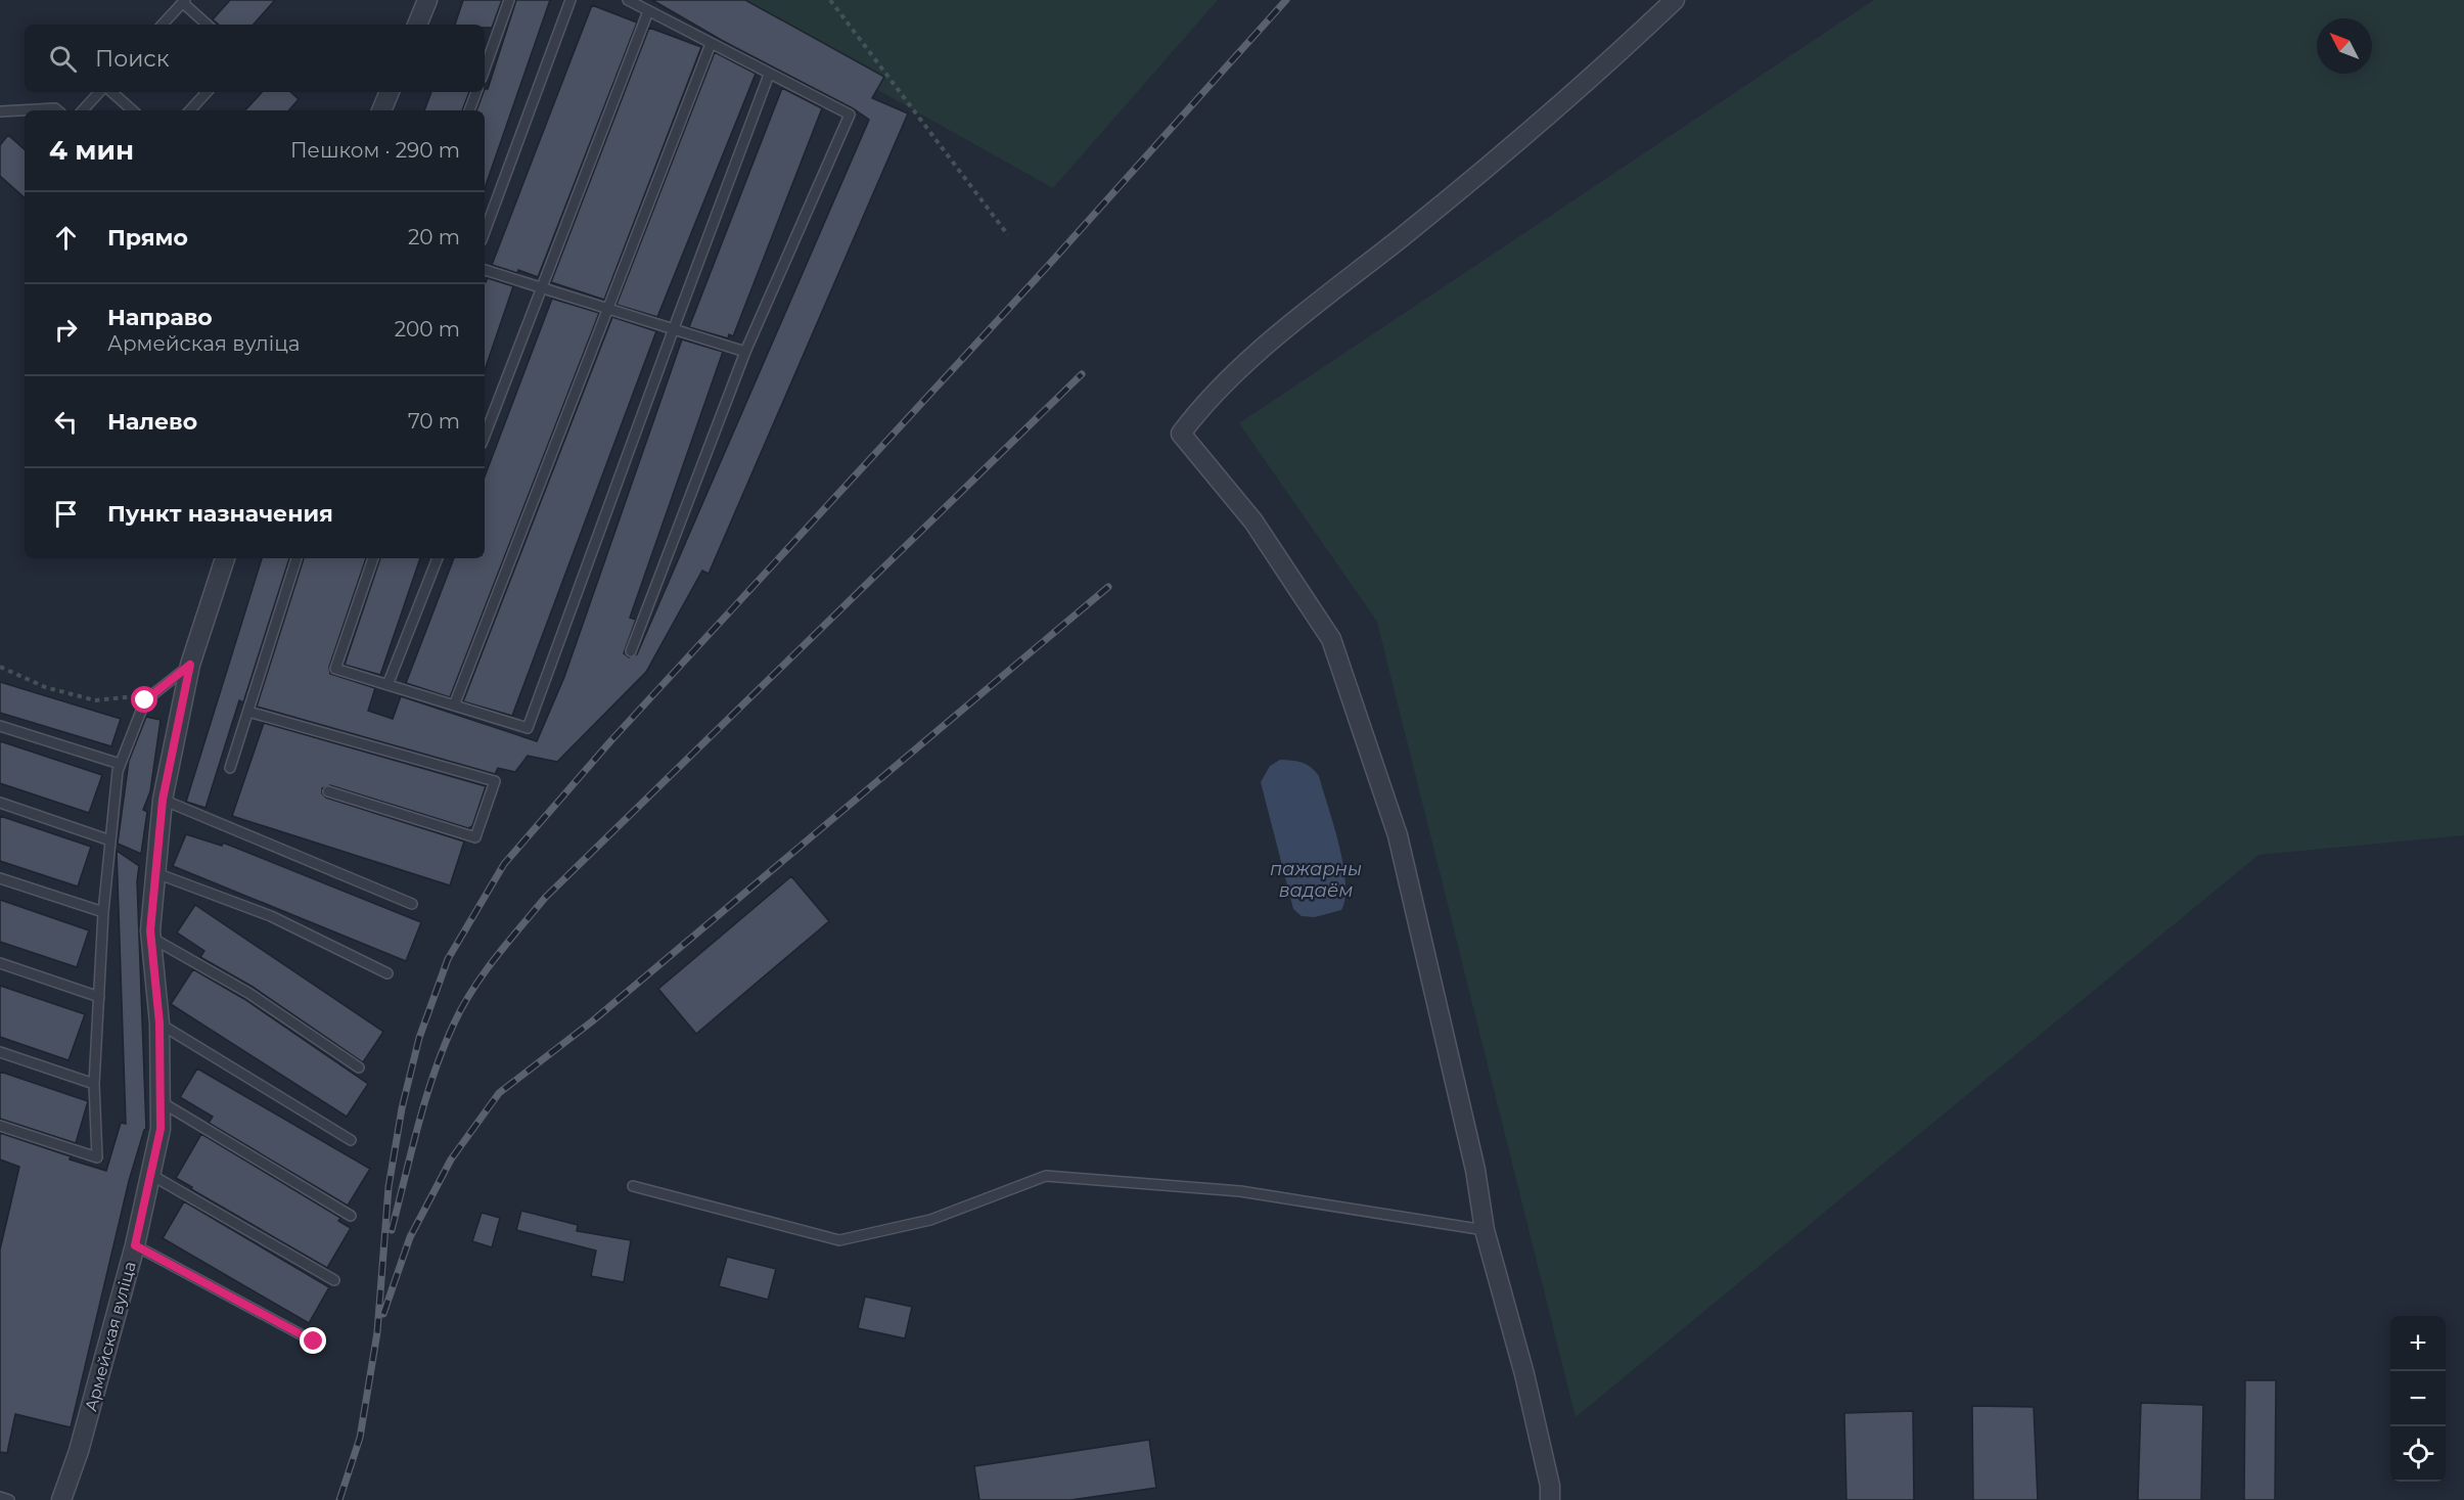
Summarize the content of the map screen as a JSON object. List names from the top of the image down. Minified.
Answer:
{"streets":{"street":["Армейская вуліца"]},"water":["пажарны вадаём"],"north":"top left","page":{"search":"Поиск","heading":["4 мин","Пешком · 290 m"],"list":[["Прямо","20 m"],["Направо","Армейская вуліца","200 m"],["Налево","70 m"],"Пункт назначения"],"map_buttons":["+","−"]}}
